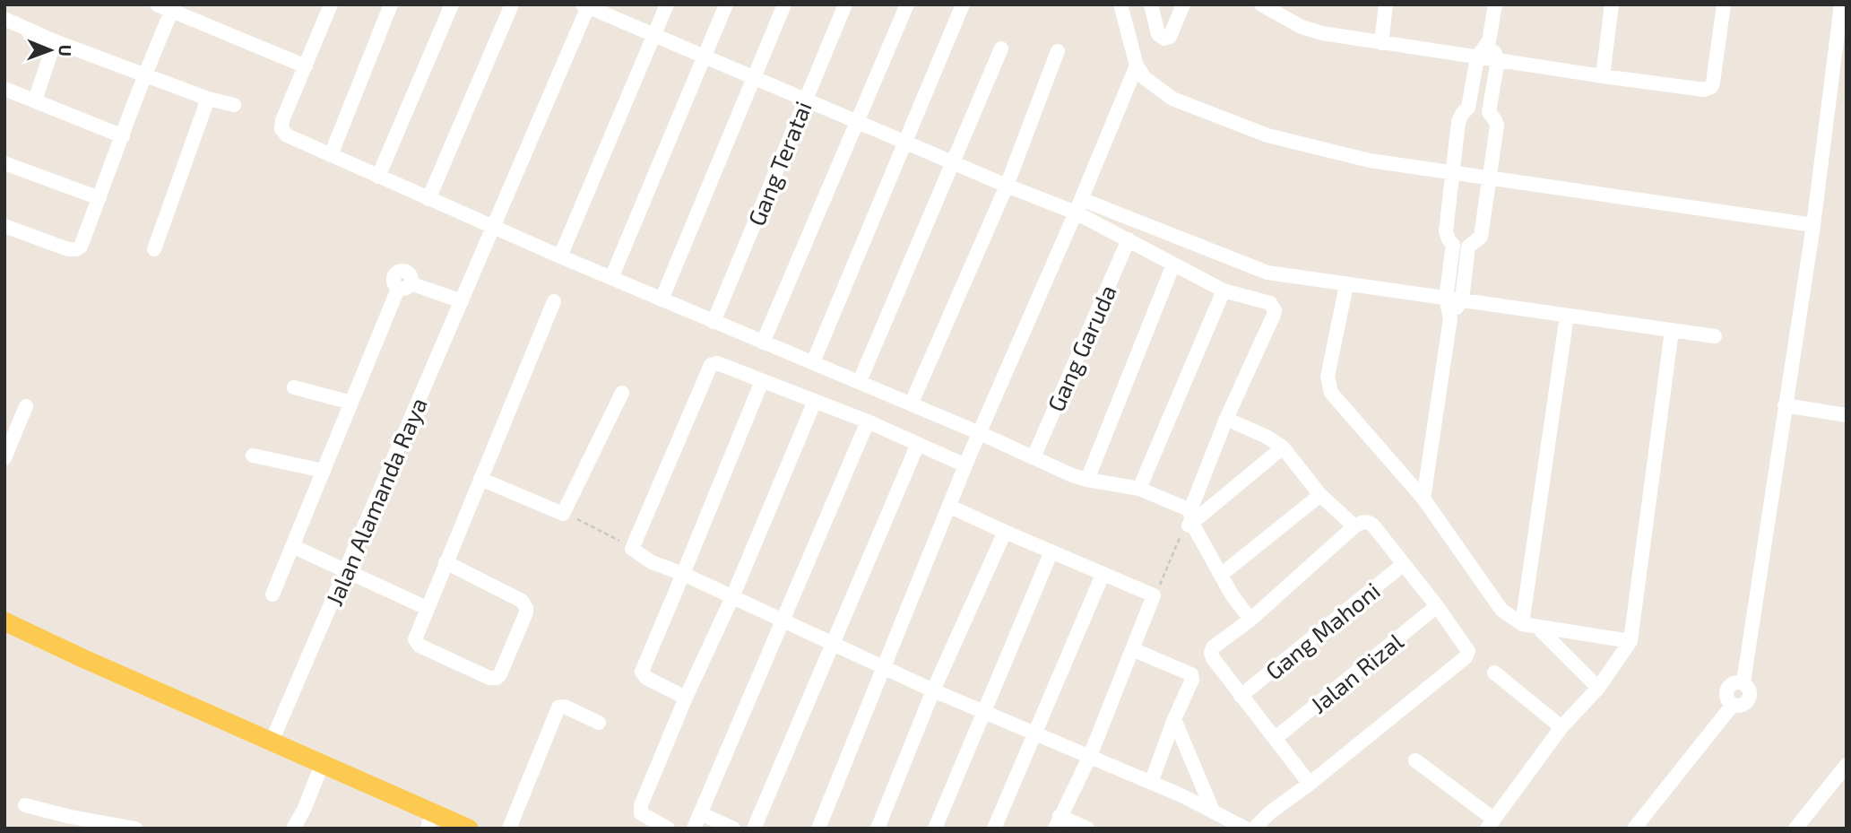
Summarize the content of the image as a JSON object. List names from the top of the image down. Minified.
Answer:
{"streets":{"street":["Gang Teratai","Gang Garuda","Jalan Alamanda Raya","Gang Mahoni","Jalan Rizal"]},"north":"right"}
